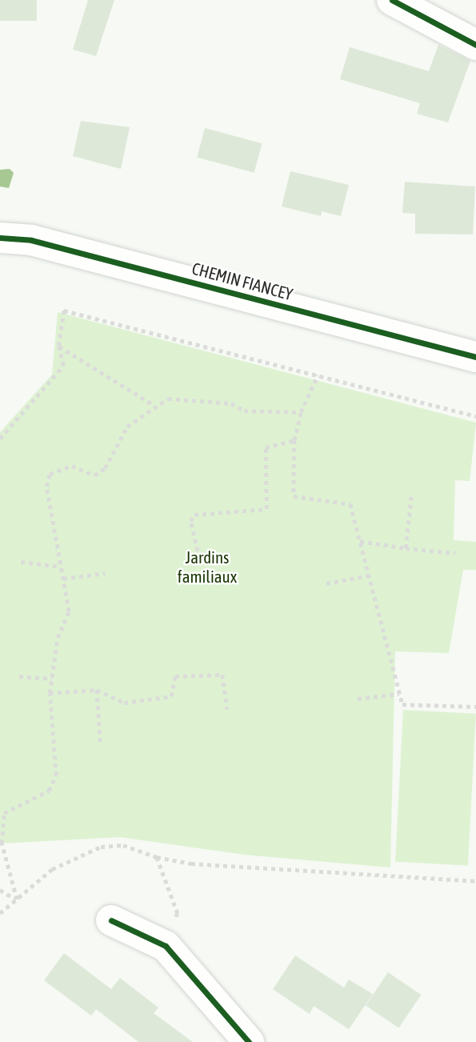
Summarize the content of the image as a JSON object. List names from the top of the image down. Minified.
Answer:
{"streets":{"street":["CHEMIN FIANCEY"]},"parks":["Jardins familiaux"]}
